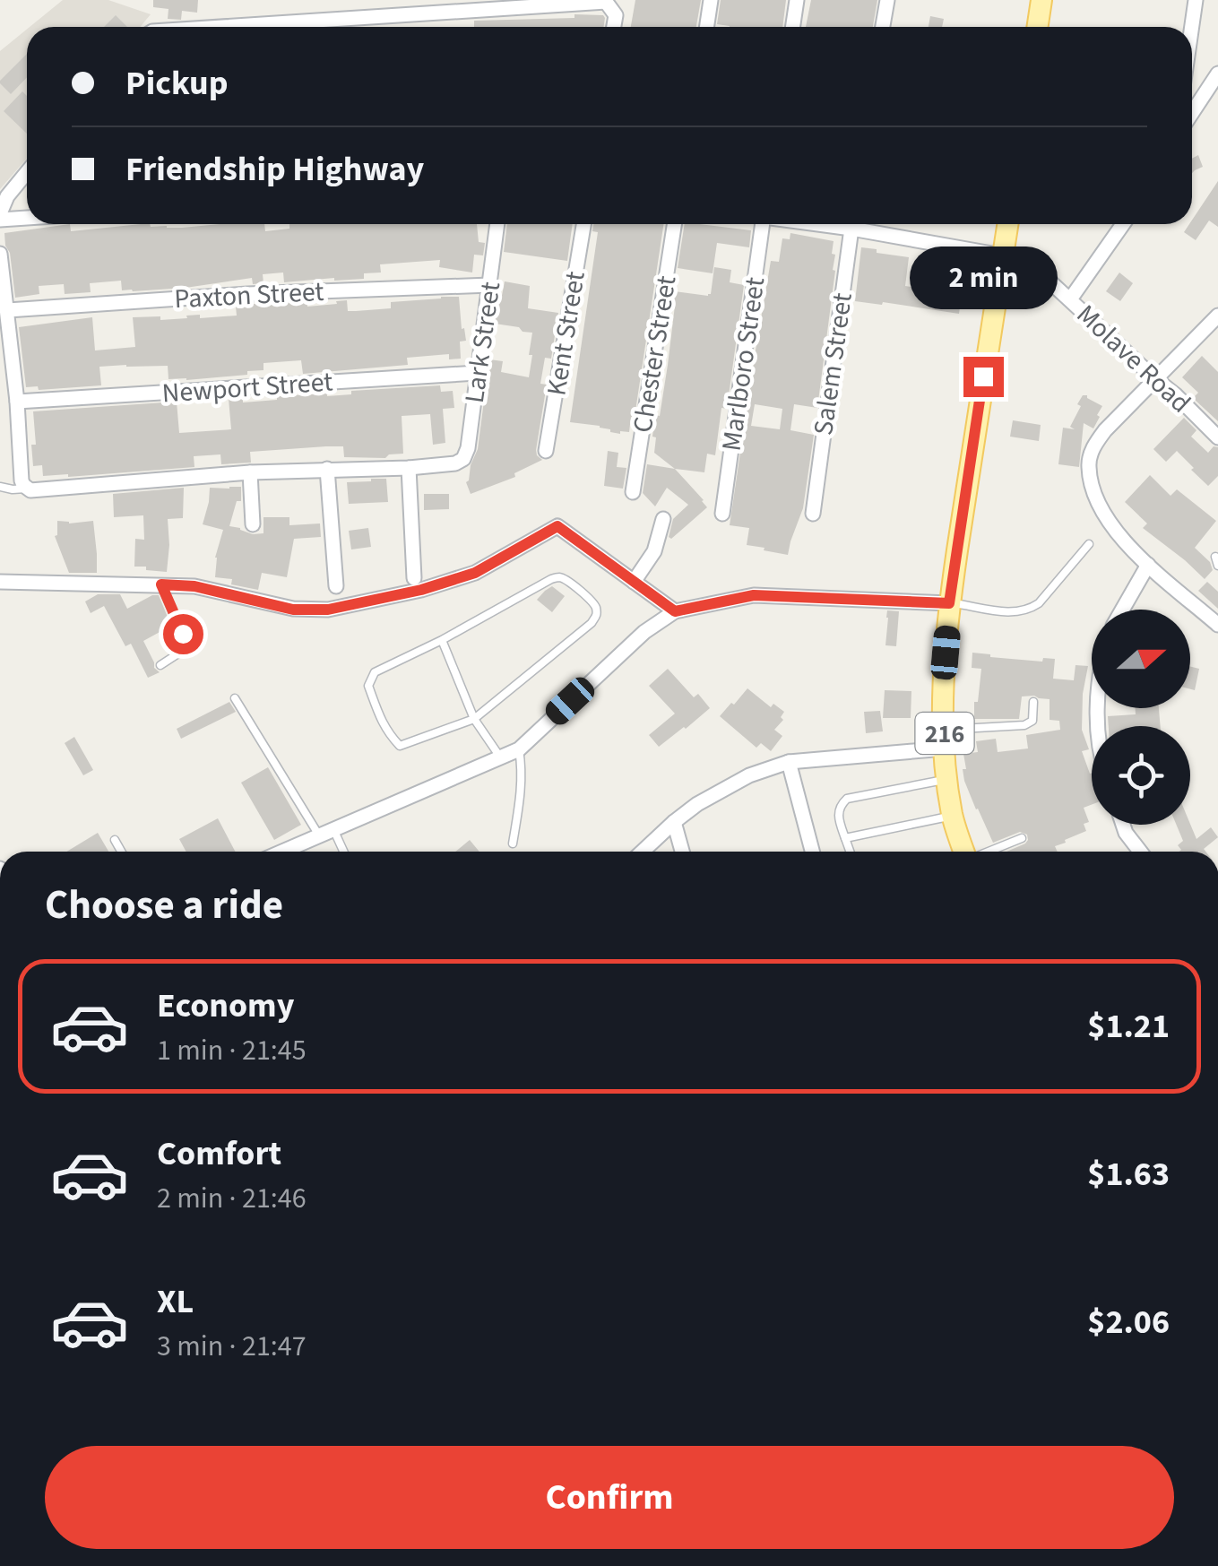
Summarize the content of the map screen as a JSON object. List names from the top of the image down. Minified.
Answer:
{"streets":{"main road":["216"],"street":["Paxton Street","Kent Street","Lark Street","Chester Street","Molave Road","Marlboro Street","Salem Street","Newport Street"]},"crossings":[["Paxton Street","Lark Street"],["Lark Street","Newport Street"],["Molave Road","216"]],"north":"right","page":{"banner":["Pickup","Friendship Highway"],"bubble":"2 min","heading":"Choose a ride","list":[{"name":"Economy","note":"1 min · 21:45","value":"$1.21"},{"name":"Comfort","note":"2 min · 21:46","value":"$1.63"},{"name":"XL","note":"3 min · 21:47","value":"$2.06"}],"buttons":"Confirm"}}
